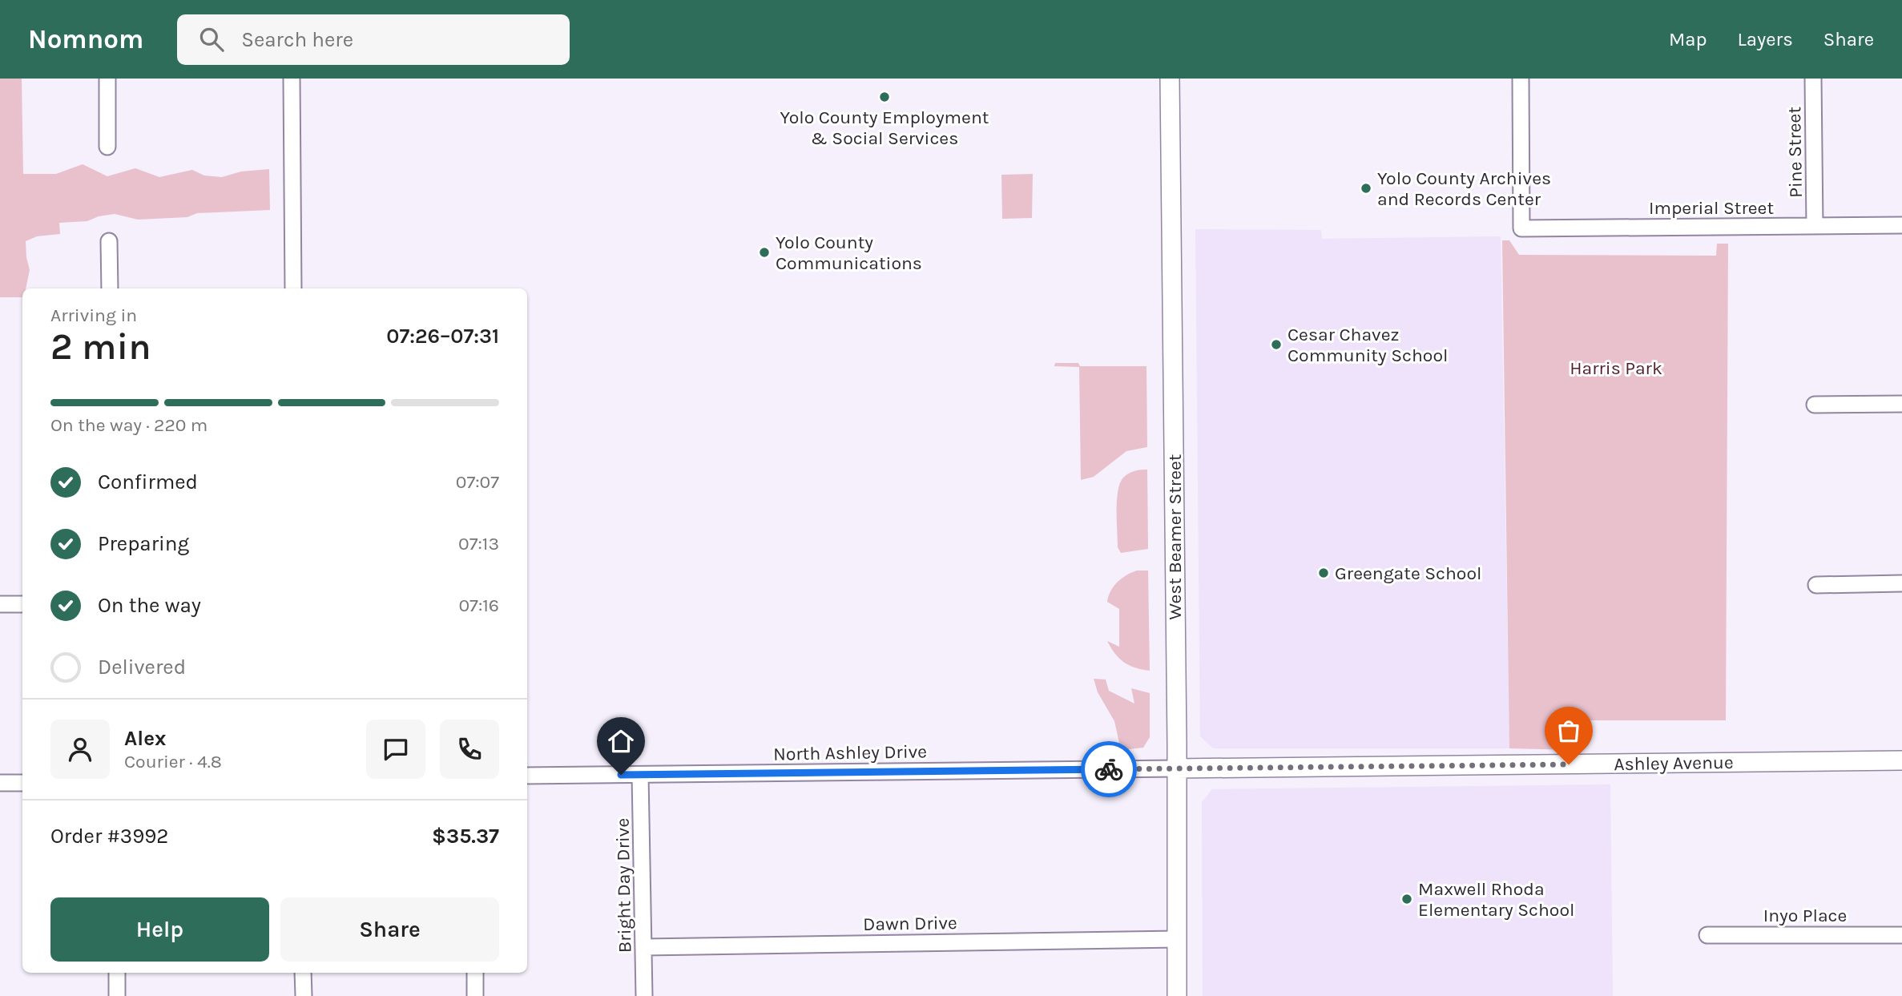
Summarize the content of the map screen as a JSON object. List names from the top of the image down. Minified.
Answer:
{"streets":{"street":["Pine Street","Imperial Street","West Beamer Street","North Ashley Drive","Ashley Avenue","Bright Day Drive","Inyo Place","Dawn Drive"]},"crossings":[["Pine Street","Imperial Street"],["West Beamer Street","North Ashley Drive"],["West Beamer Street","Ashley Avenue"],["West Beamer Street","Dawn Drive"],["North Ashley Drive","Ashley Avenue"],["North Ashley Drive","Bright Day Drive"],["Bright Day Drive","Dawn Drive"]],"parks":["Harris Park"],"places":["Yolo County Employment & Social Services","Yolo County Archives and Records Center","Yolo County Communications","Cesar Chavez Community School","Greengate School","Maxwell Rhoda Elementary School"],"page":{"header":"Nomnom","search":"Search here","nav":["Map","Layers","Share"],"heading":["2 min","Arriving in","07:26–07:31"],"panel":["Alex","Courier · 4.8","Order #3992","$35.37"],"bar":"On the way · 220 m","list":[["Confirmed","07:07"],["Preparing","07:13"],["On the way","07:16"],"Delivered"],"buttons":["Help","Share"]}}
